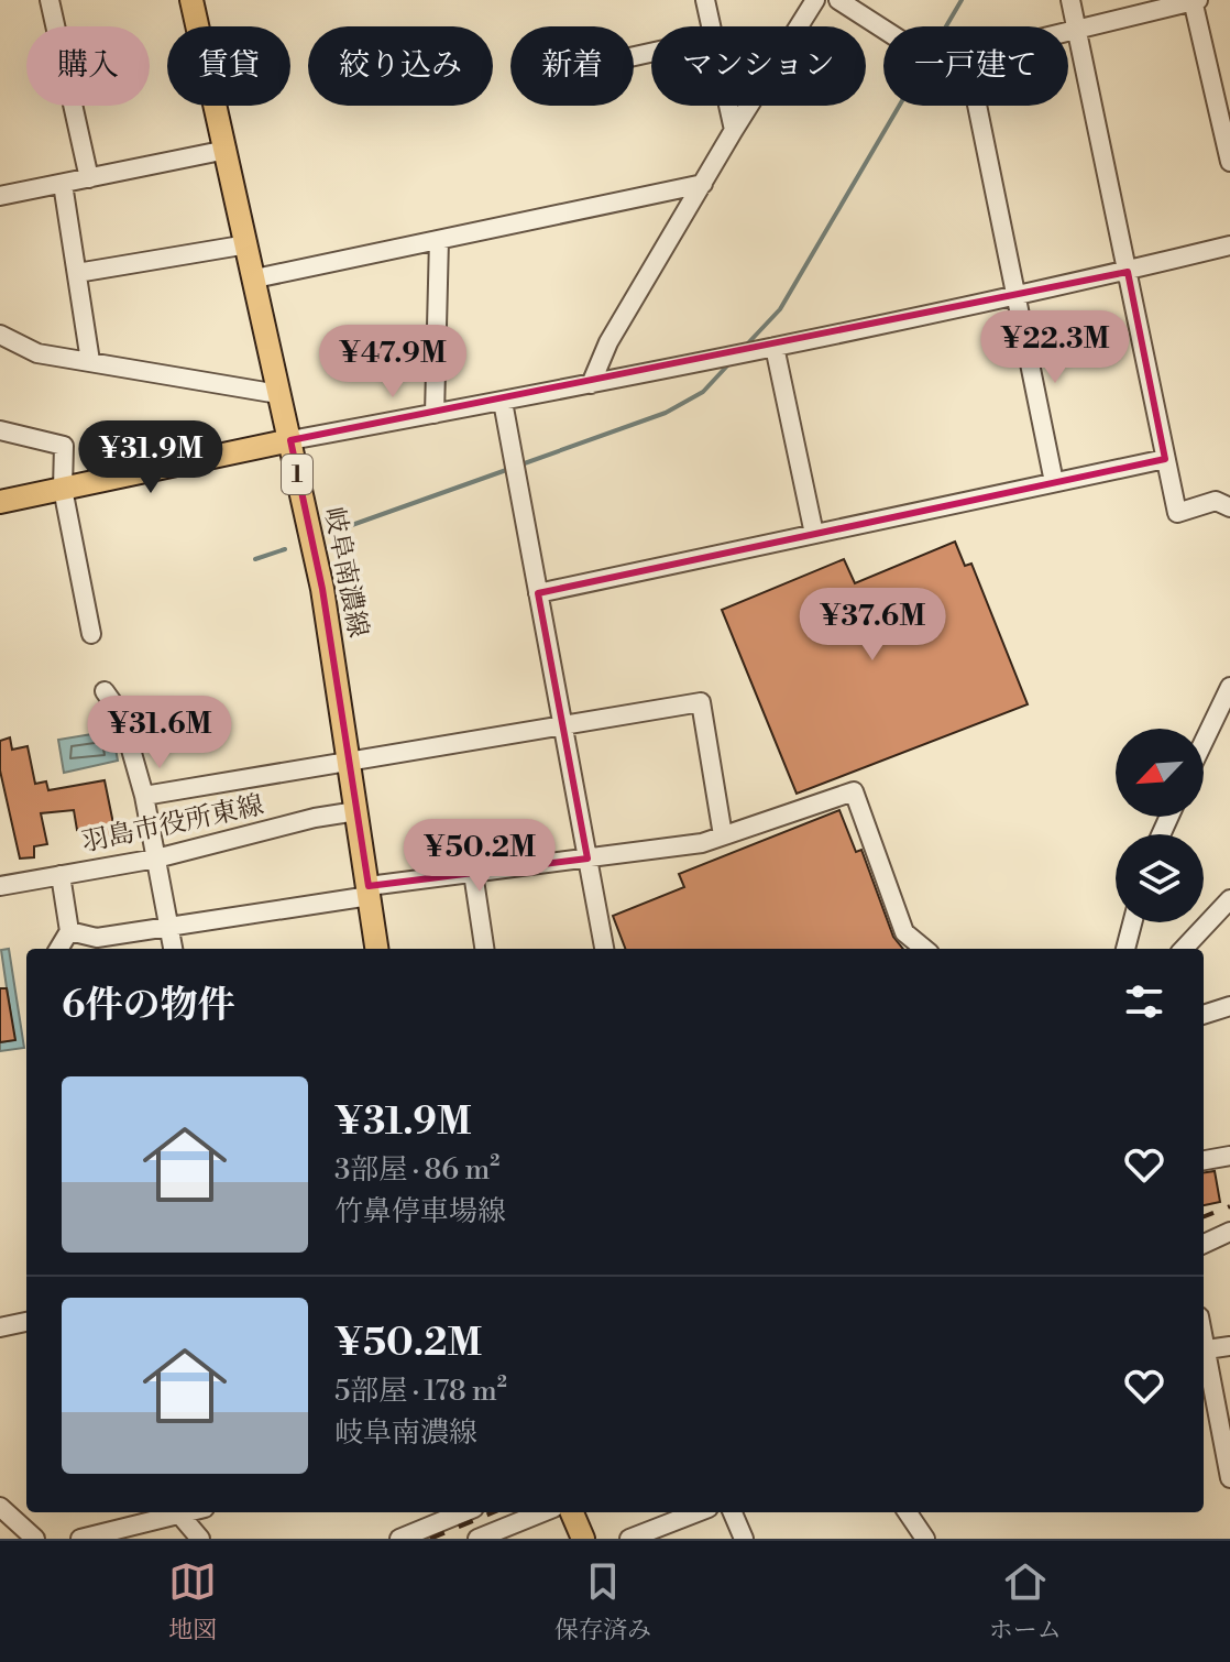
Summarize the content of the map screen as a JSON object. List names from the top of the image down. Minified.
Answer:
{"streets":{"main road":["1","岐阜南濃線"],"street":["羽島市役所東線"]},"crossings":[["岐阜南濃線","羽島市役所東線"]],"north":"bottom left","page":{"chip":["購入","賃貸","絞り込み","新着","マンション","一戸建て"],"price":["¥22.3M","¥47.9M","¥31.9M","¥37.6M","¥31.6M","¥50.2M"],"heading":"6件の物件","list":[{"name":"¥31.9M","note":"3部屋 · 86 m² · 竹鼻停車場線"},{"name":"¥50.2M","note":"5部屋 · 178 m² · 岐阜南濃線"}],"tabs":["地図","保存済み","ホーム"]}}
